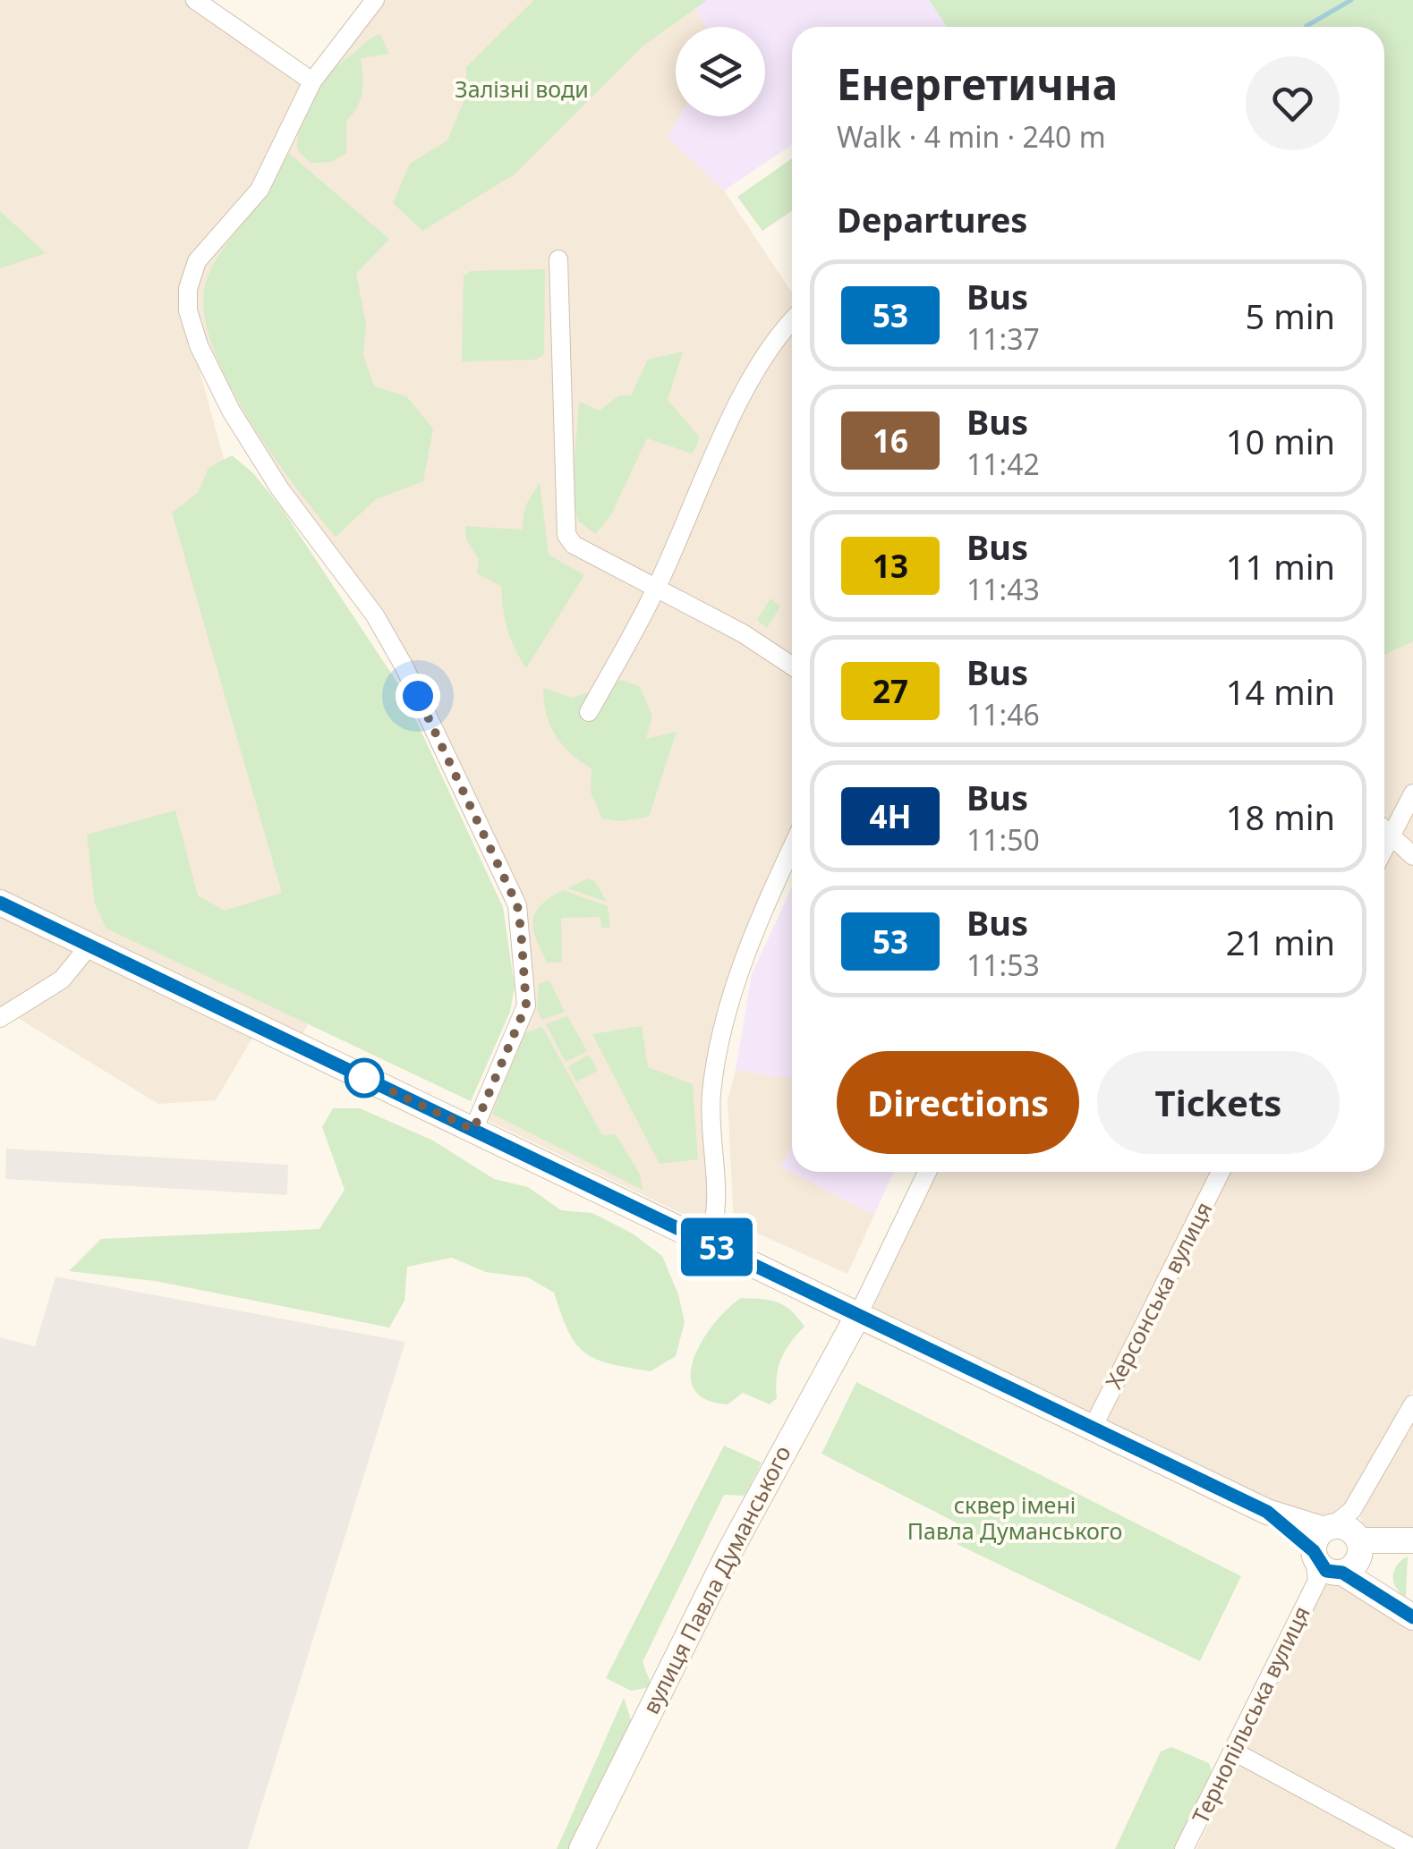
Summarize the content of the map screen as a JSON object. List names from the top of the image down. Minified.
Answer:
{"streets":{"street":["Херсонська вулиця","вулиця Павла Думанського","Тернопільська вулиця"]},"parks":["Залізні води","сквер імені Павла Думанського"],"lines":["bus line 53"],"page":{"on_map":"53","heading":[["Енергетична","Walk · 4 min · 240 m"],"Departures"],"list":[{"mark":"53","name":"Bus","note":"11:37","value":"5 min"},{"mark":"16","name":"Bus","note":"11:42","value":"10 min"},{"mark":"13","name":"Bus","note":"11:43","value":"11 min"},{"mark":"27","name":"Bus","note":"11:46","value":"14 min"},{"mark":"4Н","name":"Bus","note":"11:50","value":"18 min"},{"mark":"53","name":"Bus","note":"11:53","value":"21 min"}],"buttons":["Directions","Tickets"]}}
